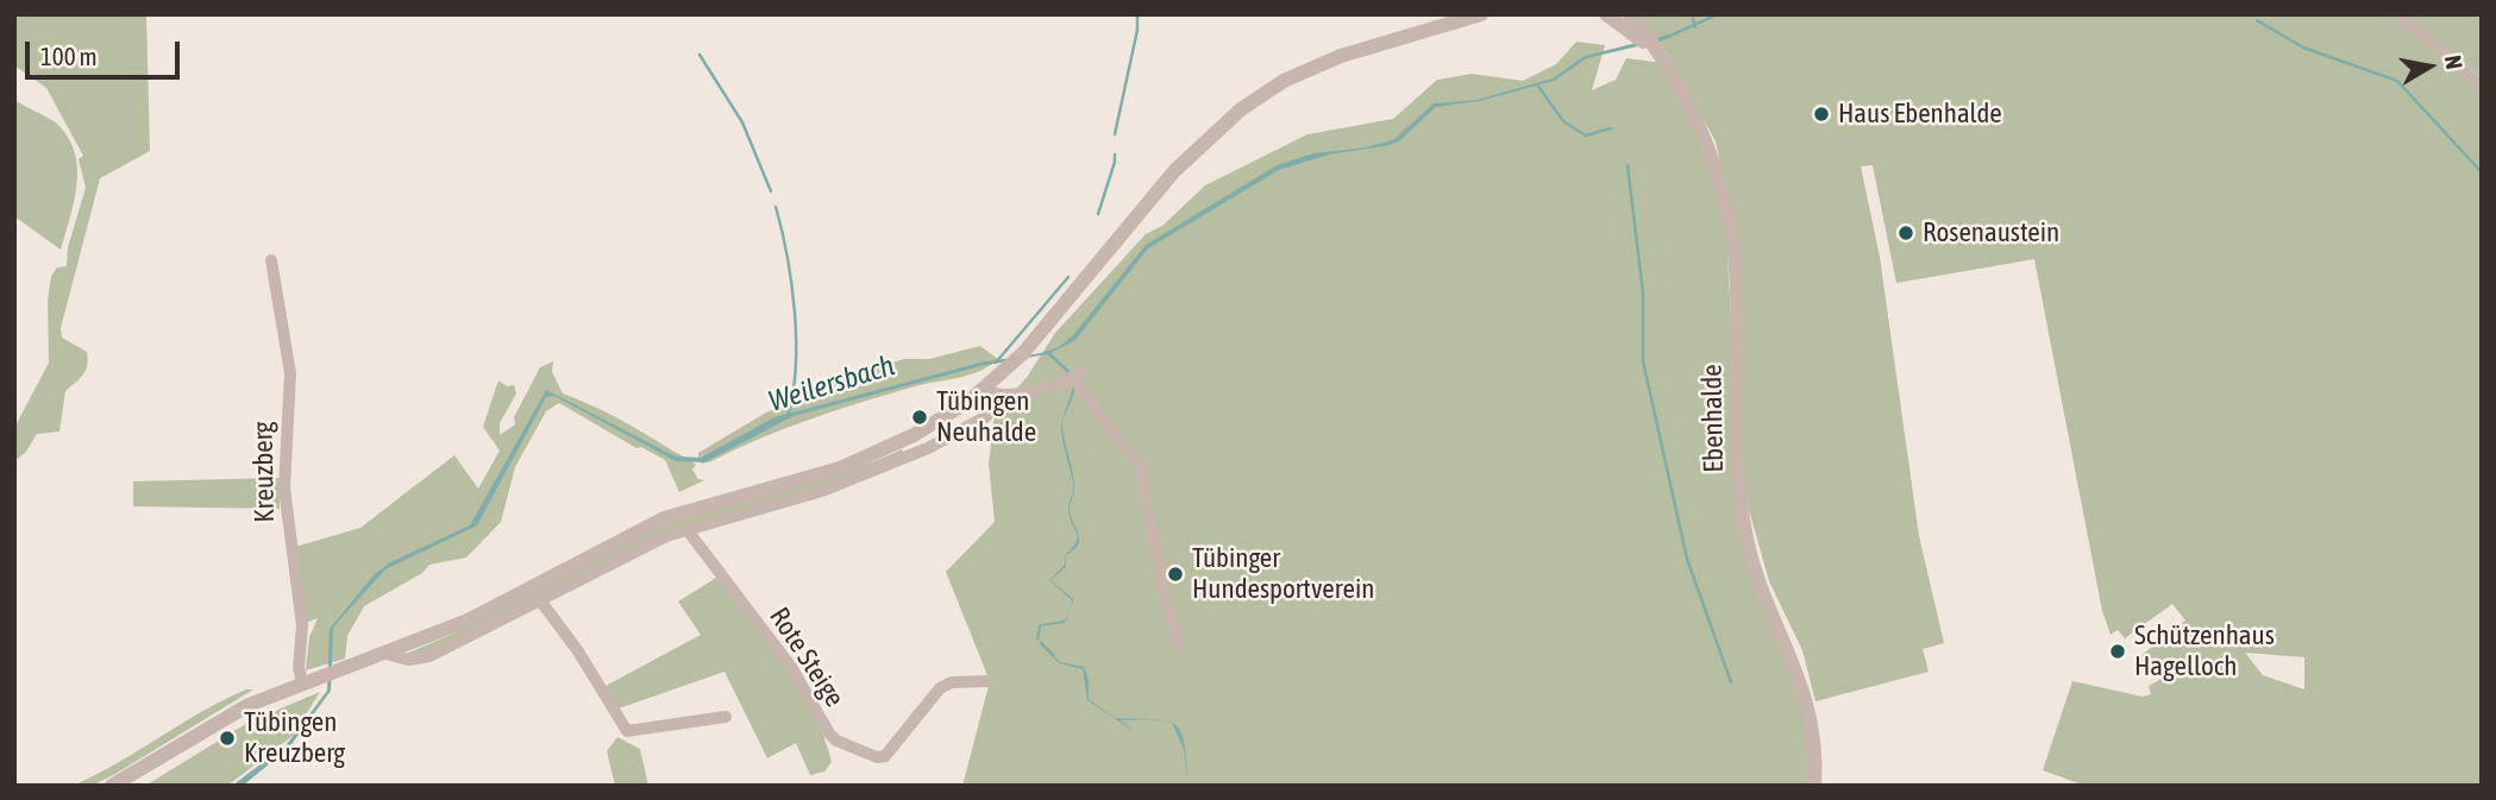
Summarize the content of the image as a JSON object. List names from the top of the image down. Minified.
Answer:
{"streets":{"street":["Ebenhalde","Kreuzberg","Rote Steige"]},"water":["Weilersbach"],"places":["Haus Ebenhalde","Rosenaustein","Tübingen Neuhalde","Tübinger Hundesportverein","Schützenhaus Hagelloch","Tübingen Kreuzberg"],"scale_bar":"100 m","north":"right"}
